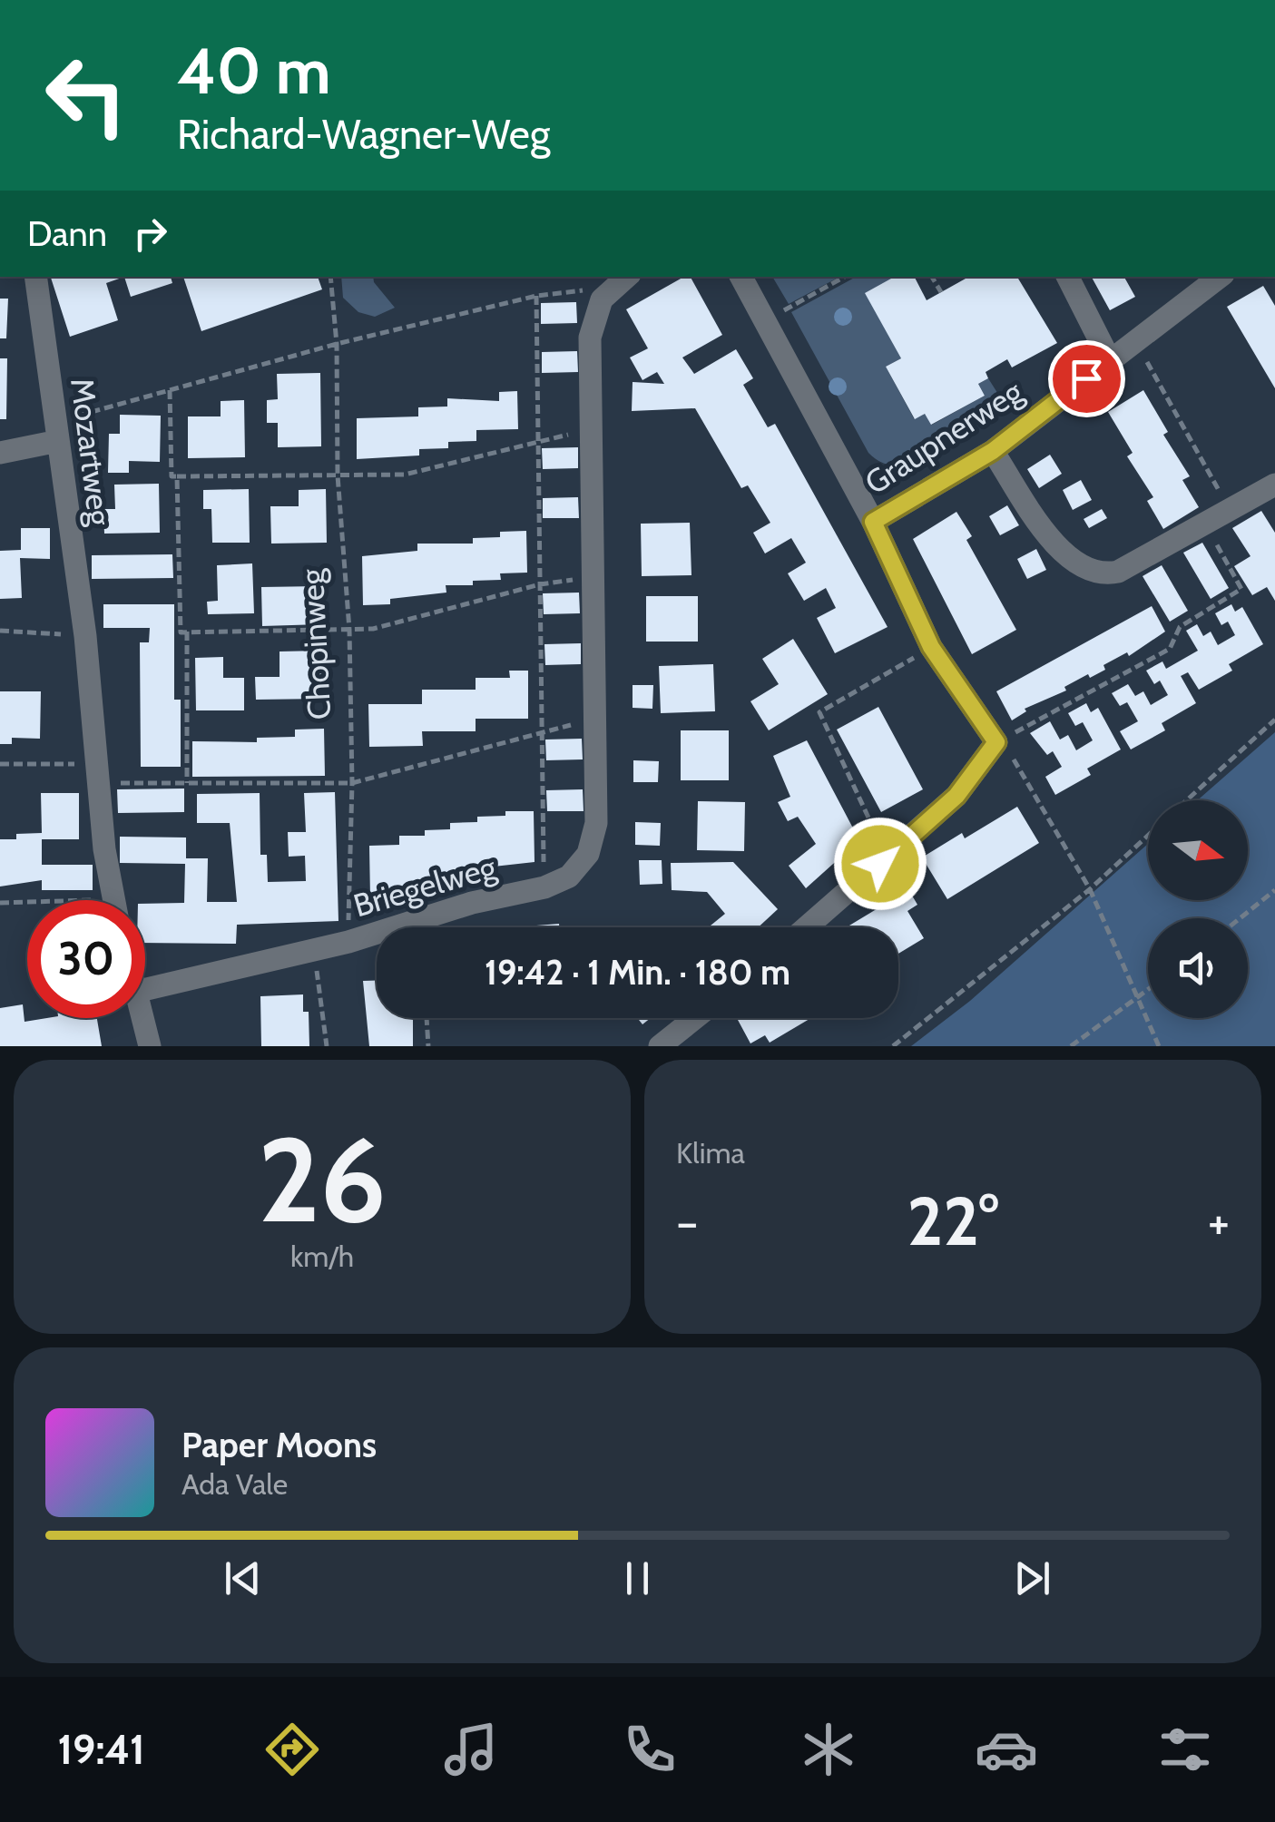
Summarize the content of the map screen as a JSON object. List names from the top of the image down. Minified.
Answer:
{"streets":{"street":["Graupnerweg","Mozartweg","Briegelweg"],"path":["Chopinweg"]},"crossings":[["Chopinweg","Briegelweg"]],"north":"right","page":{"turn":["40 m","Richard-Wagner-Weg"],"then":"Dann","limit":"30","trip":"19:42 · 1 Min. · 180 m","tile":[["26","km/h"],"Klima"],"heat":["−","22°","+"],"song":["Paper Moons","Ada Vale"],"tabs":"19:41"}}
